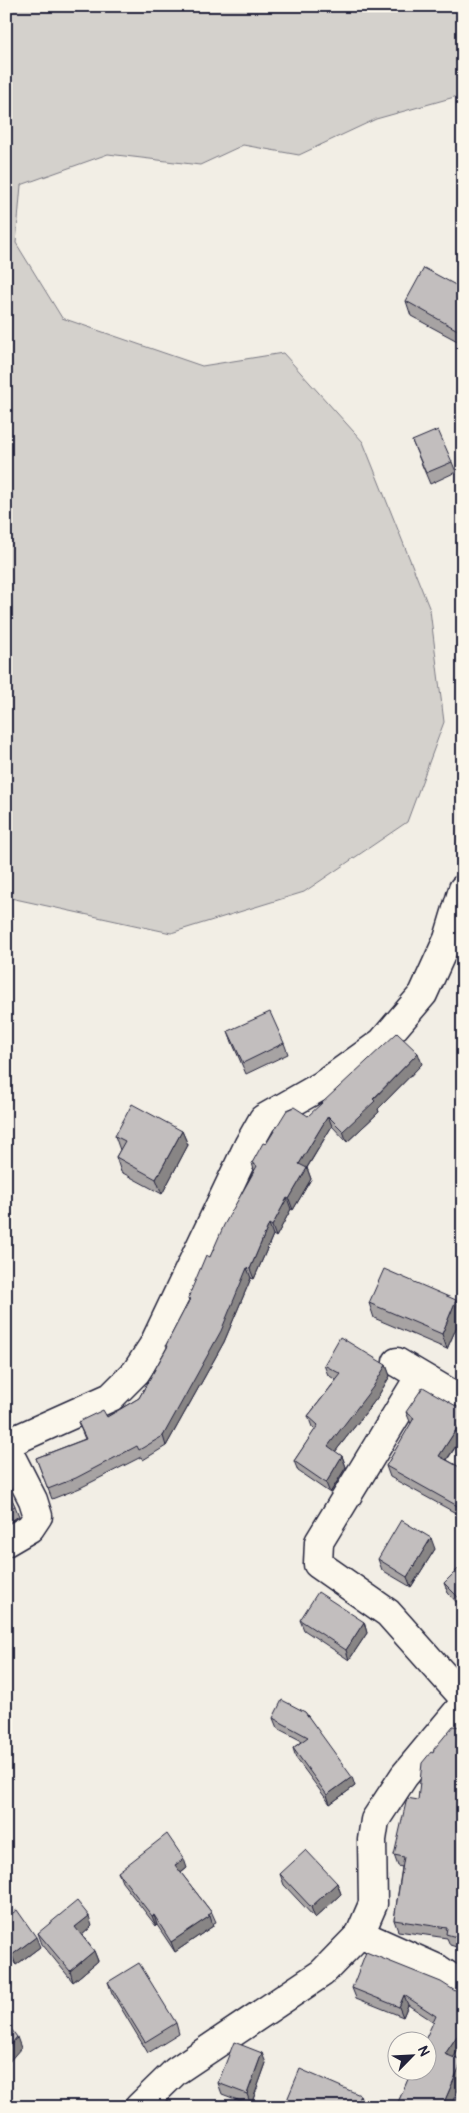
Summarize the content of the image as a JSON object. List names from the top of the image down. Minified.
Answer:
{"north":"top right"}
